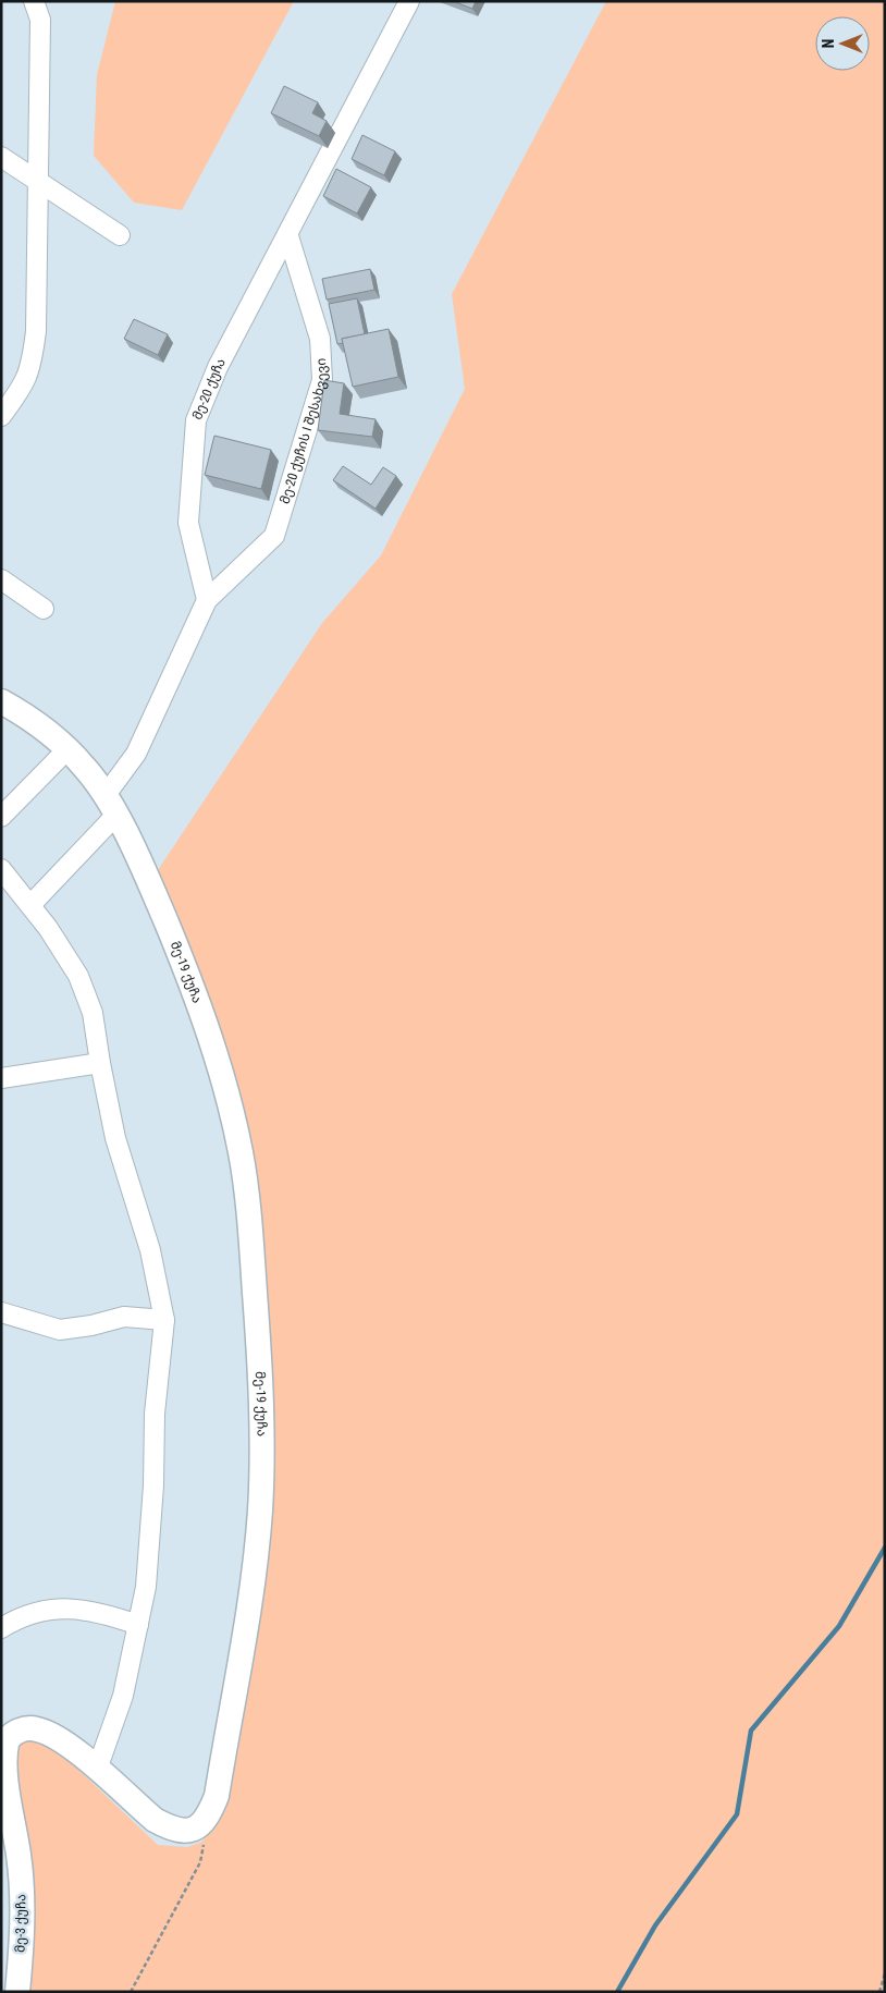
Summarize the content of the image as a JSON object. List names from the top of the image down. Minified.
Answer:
{"streets":{"street":["მე-20 ქუჩა","მე-20 ქუჩის I შესახვევი","მე-19 ქუჩა","მე-3 ქუჩა"]},"crossings":[["მე-20 ქუჩა","მე-20 ქუჩის I შესახვევი"]],"north":"left"}
